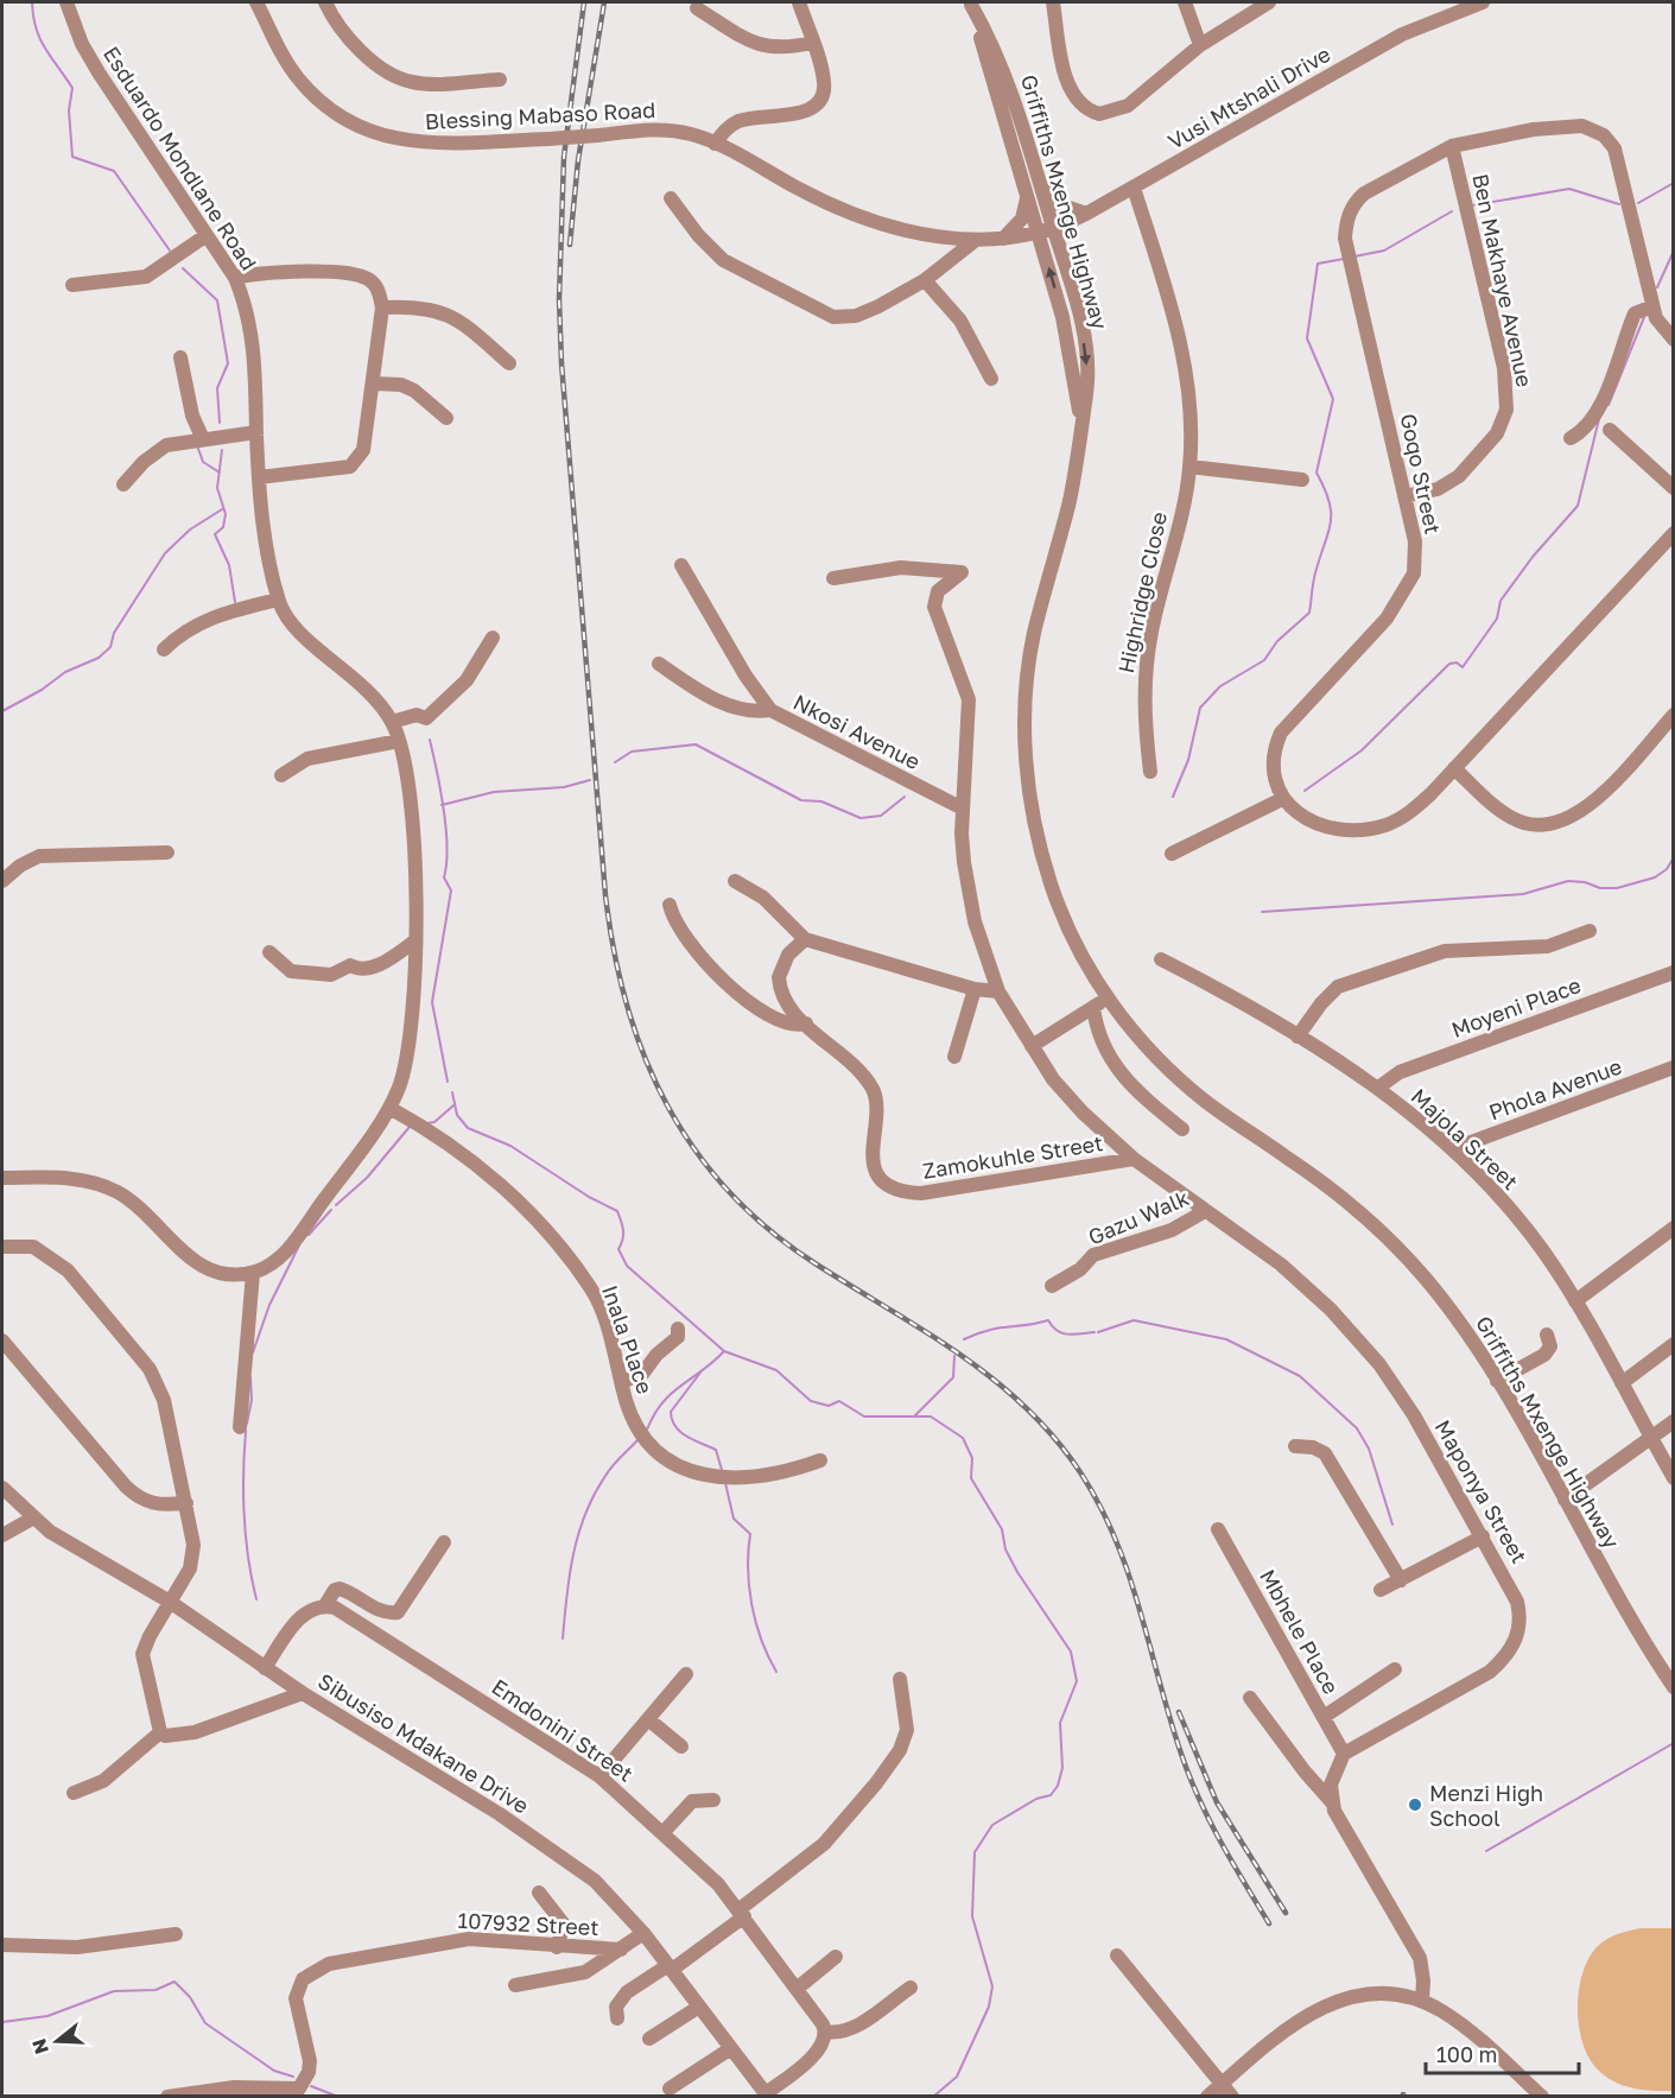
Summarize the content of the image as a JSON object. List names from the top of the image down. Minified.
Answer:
{"streets":{"street":["Vusi Mtshali Drive","Blessing Mabaso Road","Esduardo Mondlane Road","Griffiths Mxenge Highway","Ben Makhaye Avenue","Goqo Street","Highridge Close","Nkosi Avenue","Moyeni Place","Phola Avenue","Majola Street","Zamokuhle Street","Gazu Walk","Inala Place","Maponya Street","Mbhele Place","Emdonini Street","Sibusiso Mdakane Drive","107932 Street"]},"crossings":[["Vusi Mtshali Drive","Blessing Mabaso Road"],["Vusi Mtshali Drive","Griffiths Mxenge Highway"],["Vusi Mtshali Drive","Highridge Close"],["Blessing Mabaso Road","Griffiths Mxenge Highway"],["Esduardo Mondlane Road","Inala Place"],["Ben Makhaye Avenue","Goqo Street"],["Nkosi Avenue","Maponya Street"],["Moyeni Place","Majola Street"],["Phola Avenue","Majola Street"],["Zamokuhle Street","Maponya Street"],["Gazu Walk","Maponya Street"],["Maponya Street","Mbhele Place"]],"places":["Menzi High School"],"scale_bar":"100 m","north":"left"}
